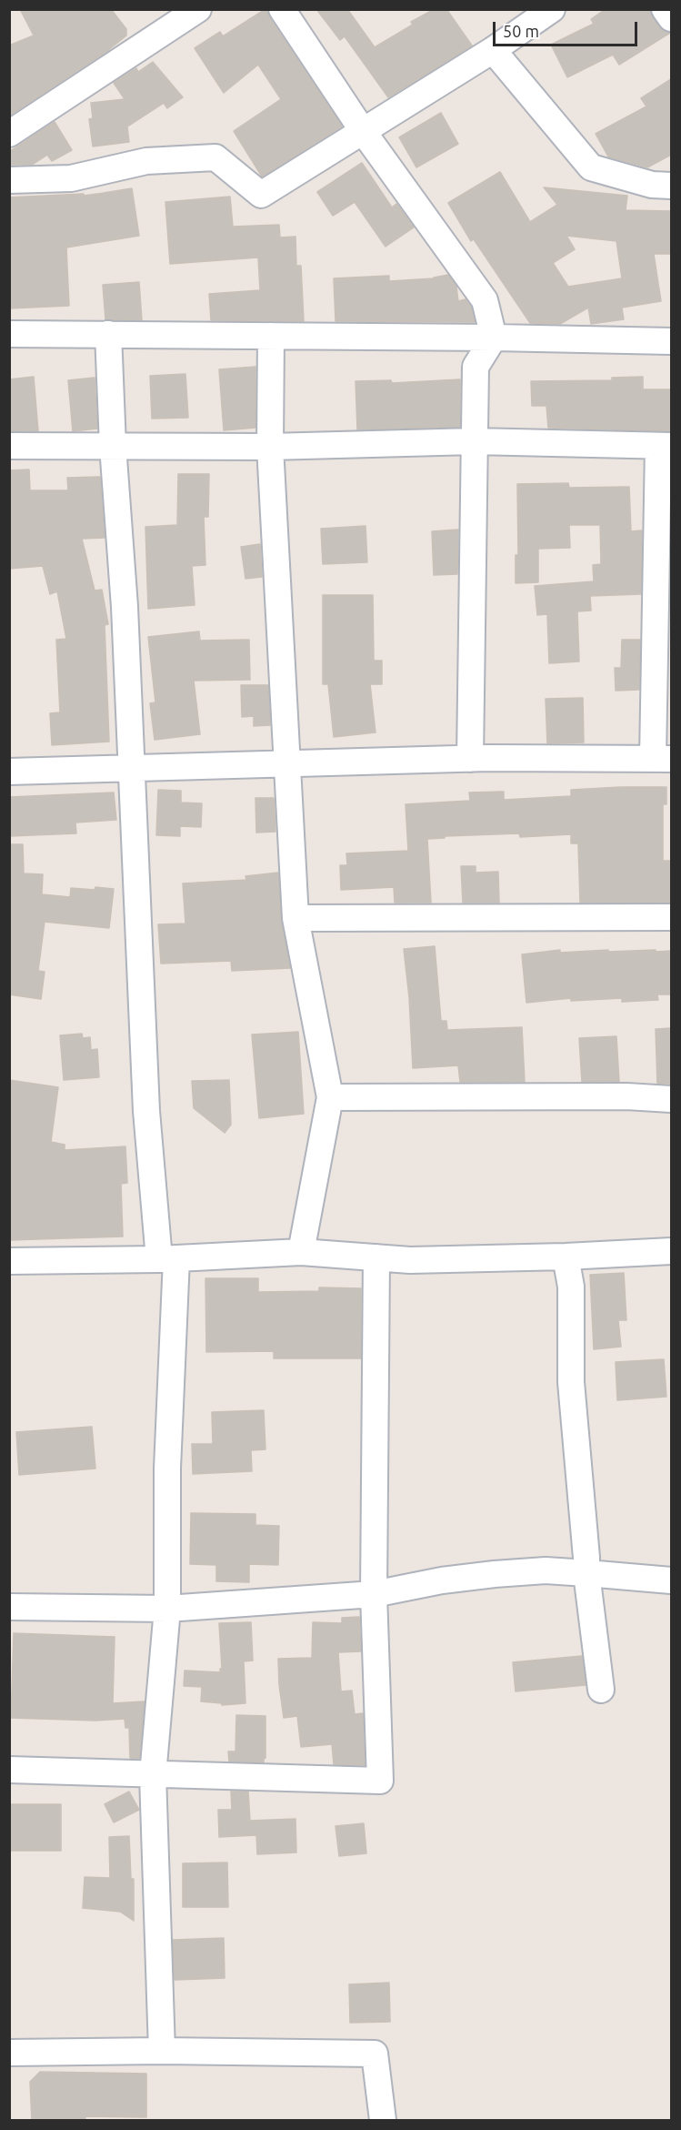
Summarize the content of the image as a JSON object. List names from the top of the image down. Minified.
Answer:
{"scale_bar":"50 m"}
